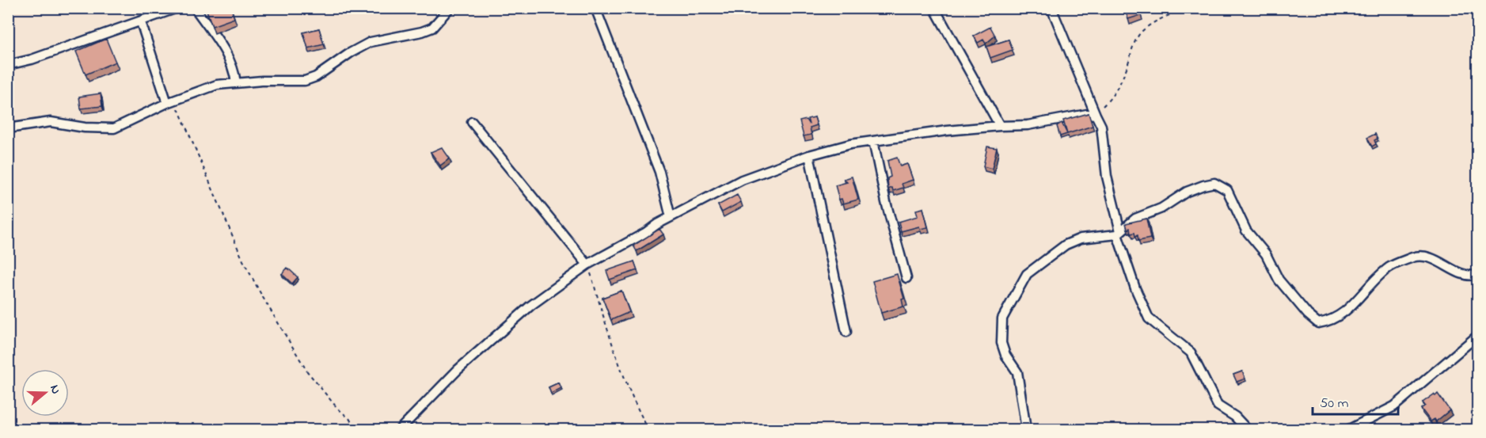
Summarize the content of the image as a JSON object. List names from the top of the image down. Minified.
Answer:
{"scale_bar":"50 m","north":"right"}
